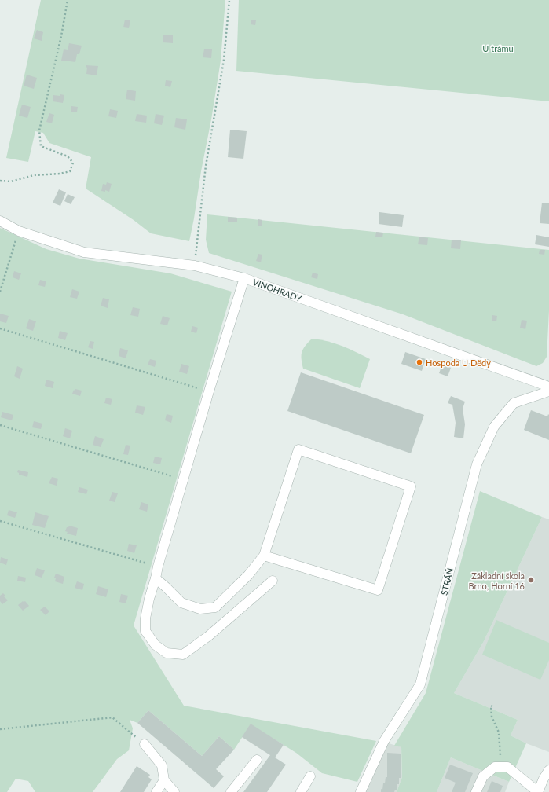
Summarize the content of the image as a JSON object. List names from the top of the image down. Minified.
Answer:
{"streets":{"street":["VINOHRADY","STRÁŇ"]},"parks":["U trámu"],"places":["Hospoda U Dědy","Základní škola Brno, Horní 16"]}
